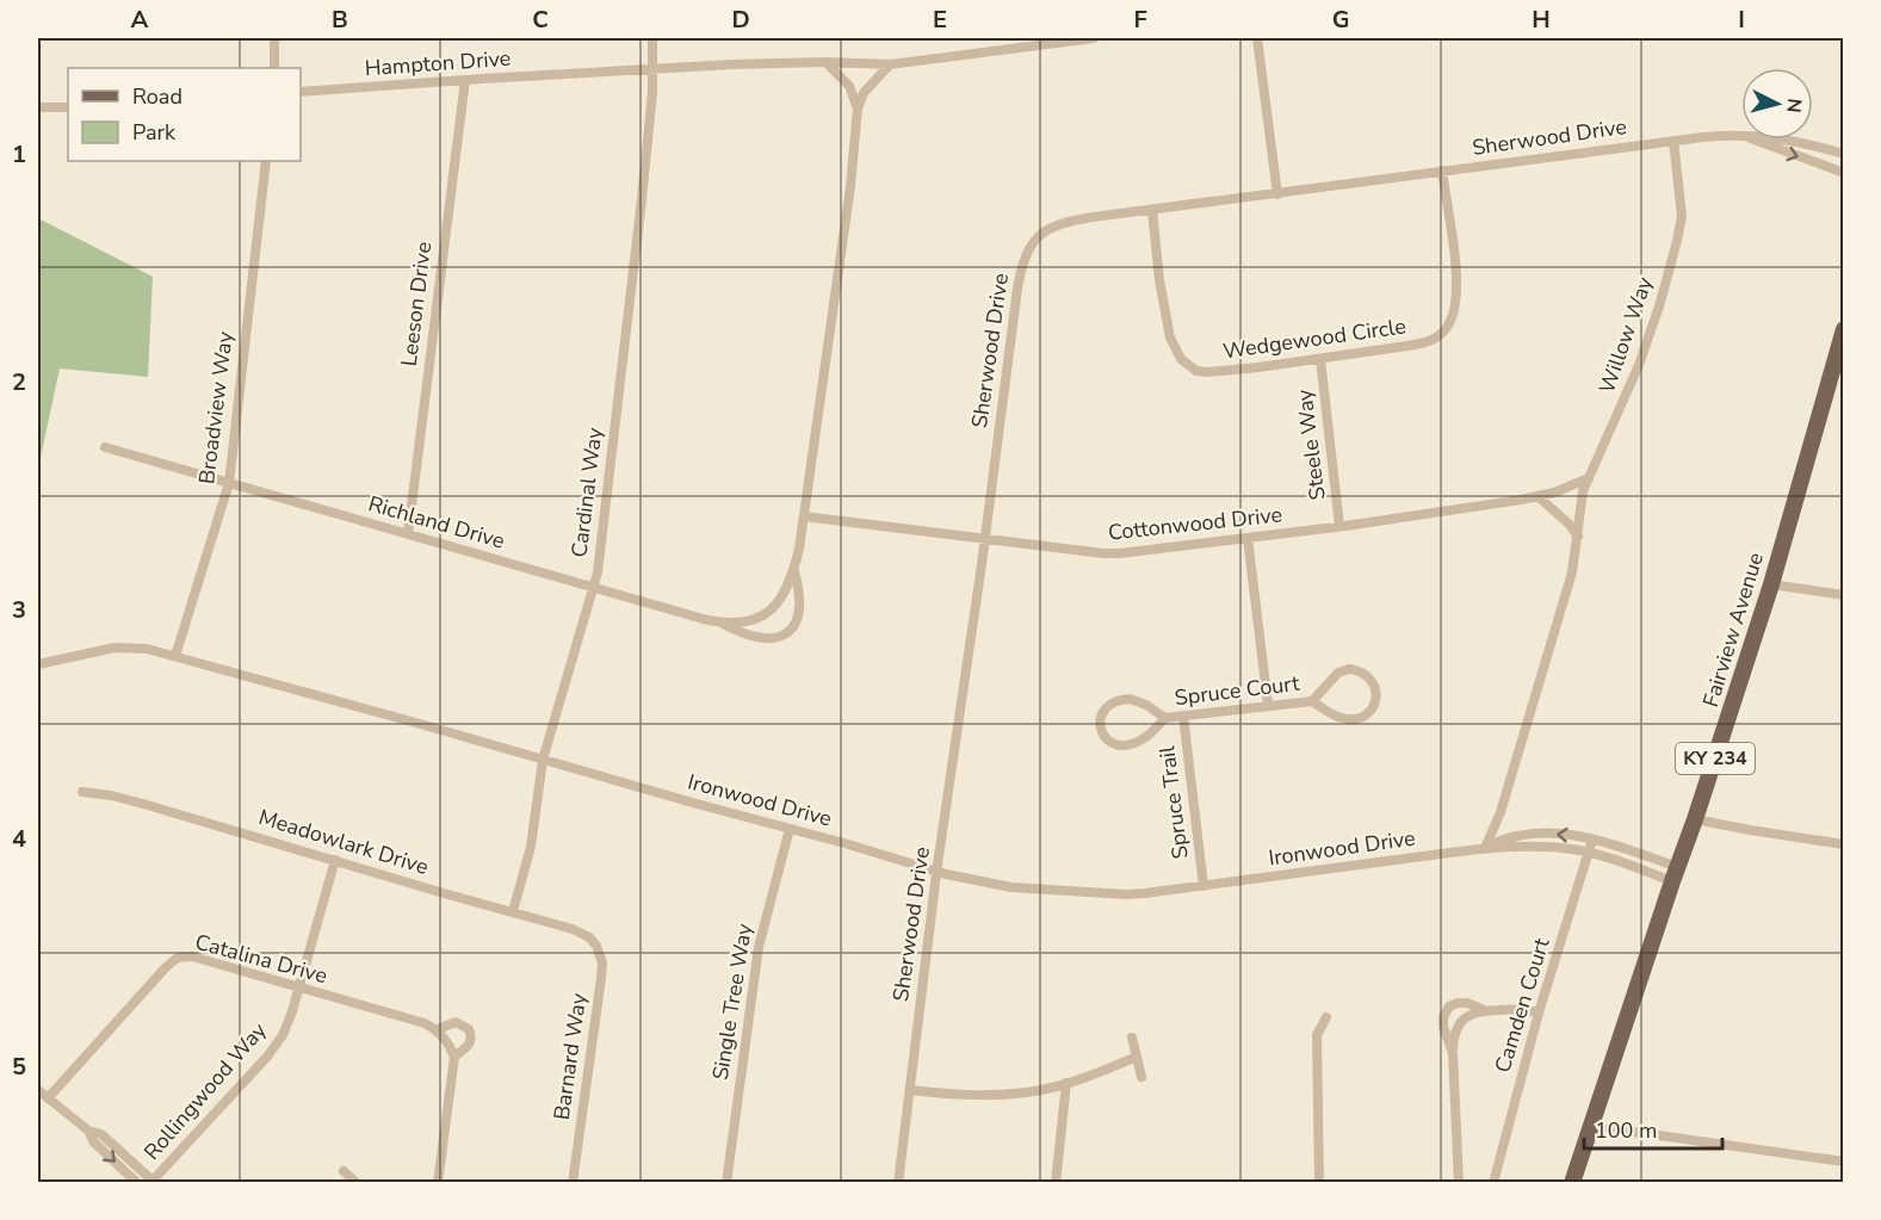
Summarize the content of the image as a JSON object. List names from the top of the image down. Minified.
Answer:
{"streets":{"main road":["Fairview Avenue","KY 234"],"street":["Hampton Drive","Sherwood Drive","Leeson Drive","Willow Way","Wedgewood Circle","Broadview Way","Steele Way","Cardinal Way","Richland Drive","Cottonwood Drive","Spruce Court","Ironwood Drive","Spruce Trail","Meadowlark Drive","Catalina Drive","Single Tree Way","Camden Court","Barnard Way","Rollingwood Way"]},"crossings":[["Hampton Drive","Leeson Drive"],["Hampton Drive","Cardinal Way"],["Sherwood Drive","Willow Way"],["Sherwood Drive","Wedgewood Circle"],["Sherwood Drive","Cottonwood Drive"],["Sherwood Drive","Ironwood Drive"],["Leeson Drive","Richland Drive"],["Willow Way","Cottonwood Drive"],["Willow Way","Ironwood Drive"],["Wedgewood Circle","Steele Way"],["Broadview Way","Richland Drive"],["Broadview Way","Ironwood Drive"],["Steele Way","Cottonwood Drive"],["Cardinal Way","Richland Drive"],["Cardinal Way","Ironwood Drive"],["Cardinal Way","Meadowlark Drive"],["Fairview Avenue","Ironwood Drive"],["Spruce Court","Spruce Trail"],["Ironwood Drive","Spruce Trail"],["Ironwood Drive","Single Tree Way"],["Ironwood Drive","Camden Court"],["Meadowlark Drive","Barnard Way"],["Meadowlark Drive","Rollingwood Way"],["Catalina Drive","Rollingwood Way"]],"legend":["Road","Park"],"scale_bar":"100 m","north":"right","grid":{"columns":["A","B","C","D","E","F","G","H","I"],"rows":["1","2","3","4","5"]}}
